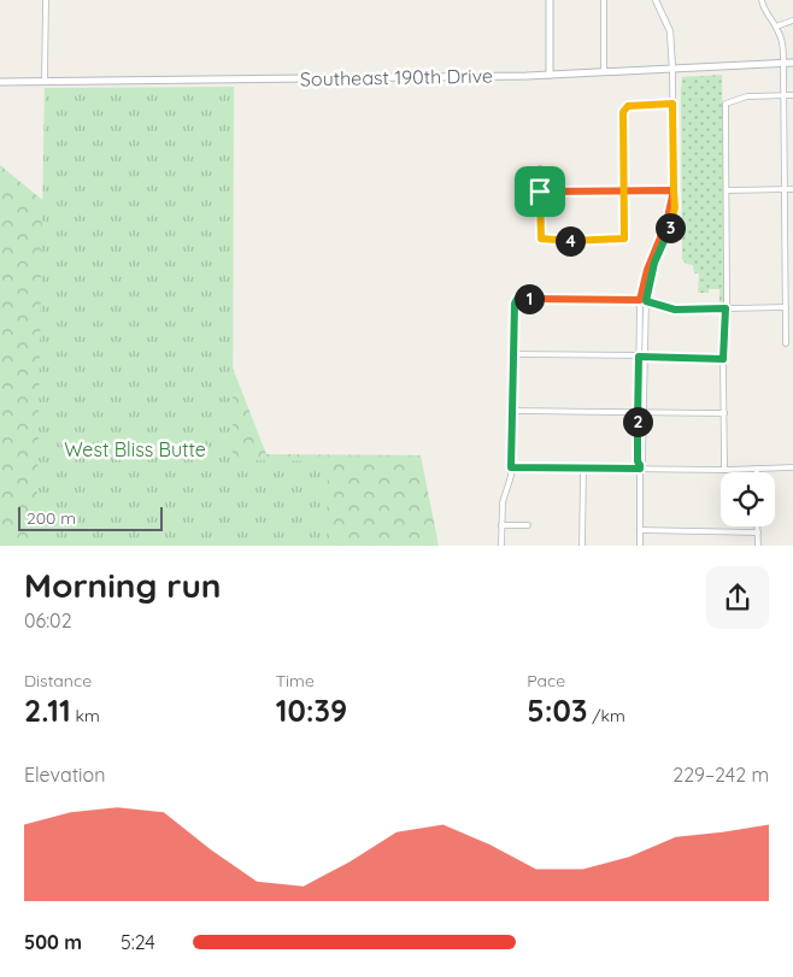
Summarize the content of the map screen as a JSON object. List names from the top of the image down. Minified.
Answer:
{"streets":{"main road":["Southeast 190th Drive"]},"parks":["West Bliss Butte"],"scale_bar":"200 m","page":{"pins":["3","4","1","2"],"scale":"200 m","heading":["Morning run","06:02"],"stats":[["Distance","2.11 km"],["Time","10:39"],["Pace","5:03 /km"]],"chart":["Elevation","229–242 m"],"list":[{"name":"500 m","note":"5:24"}]}}
